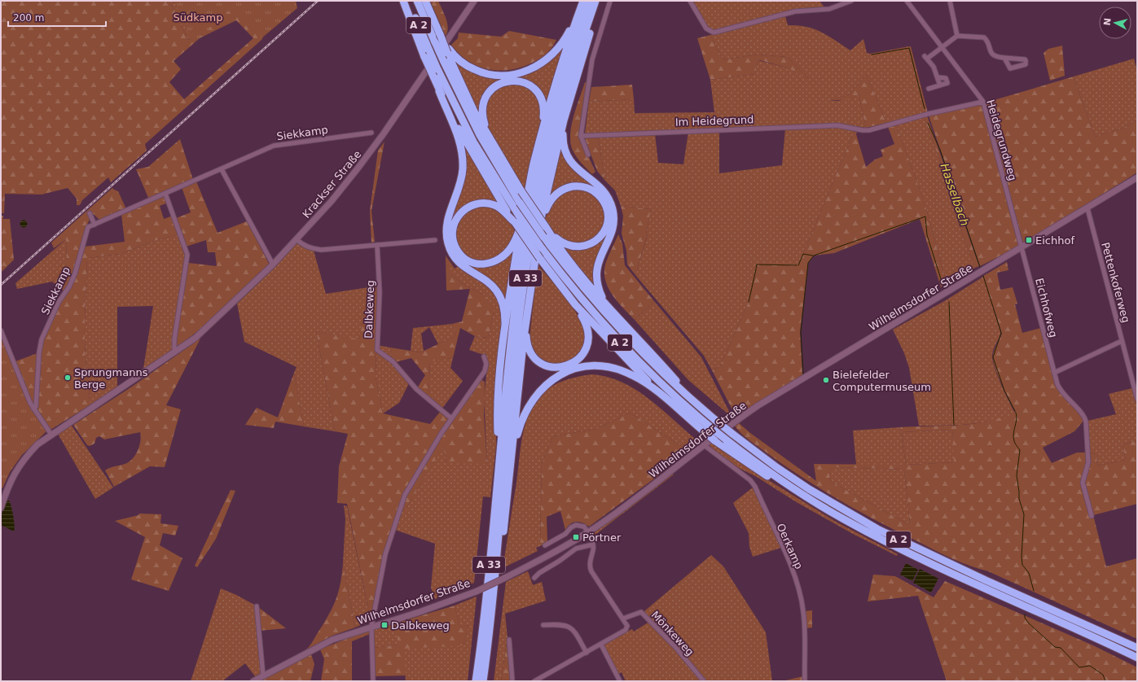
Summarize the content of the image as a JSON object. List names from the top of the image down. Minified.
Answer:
{"streets":{"highway":["A 2","A 33"],"street":["Im Heidegrund","Siekkamp","Heidegrundweg","Krackser Straße","Pettenkoferweg","Wilhelmsdorfer Straße","Eichhofweg","Dalbkeweg","Oerkamp","Mönkeweg"]},"crossings":[["Im Heidegrund","Heidegrundweg"],["Heidegrundweg","Wilhelmsdorfer Straße"],["Heidegrundweg","Eichhofweg"],["Pettenkoferweg","Wilhelmsdorfer Straße"],["Wilhelmsdorfer Straße","Eichhofweg"],["Wilhelmsdorfer Straße","Oerkamp"]],"water":["Hasselbach"],"parks":["Südkamp"],"places":{"transit":["Eichhof","Pörtner","Dalbkeweg"],"other":["Sprungmanns Berge","Bielefelder Computermuseum"]},"scale_bar":"200 m","north":"left"}
